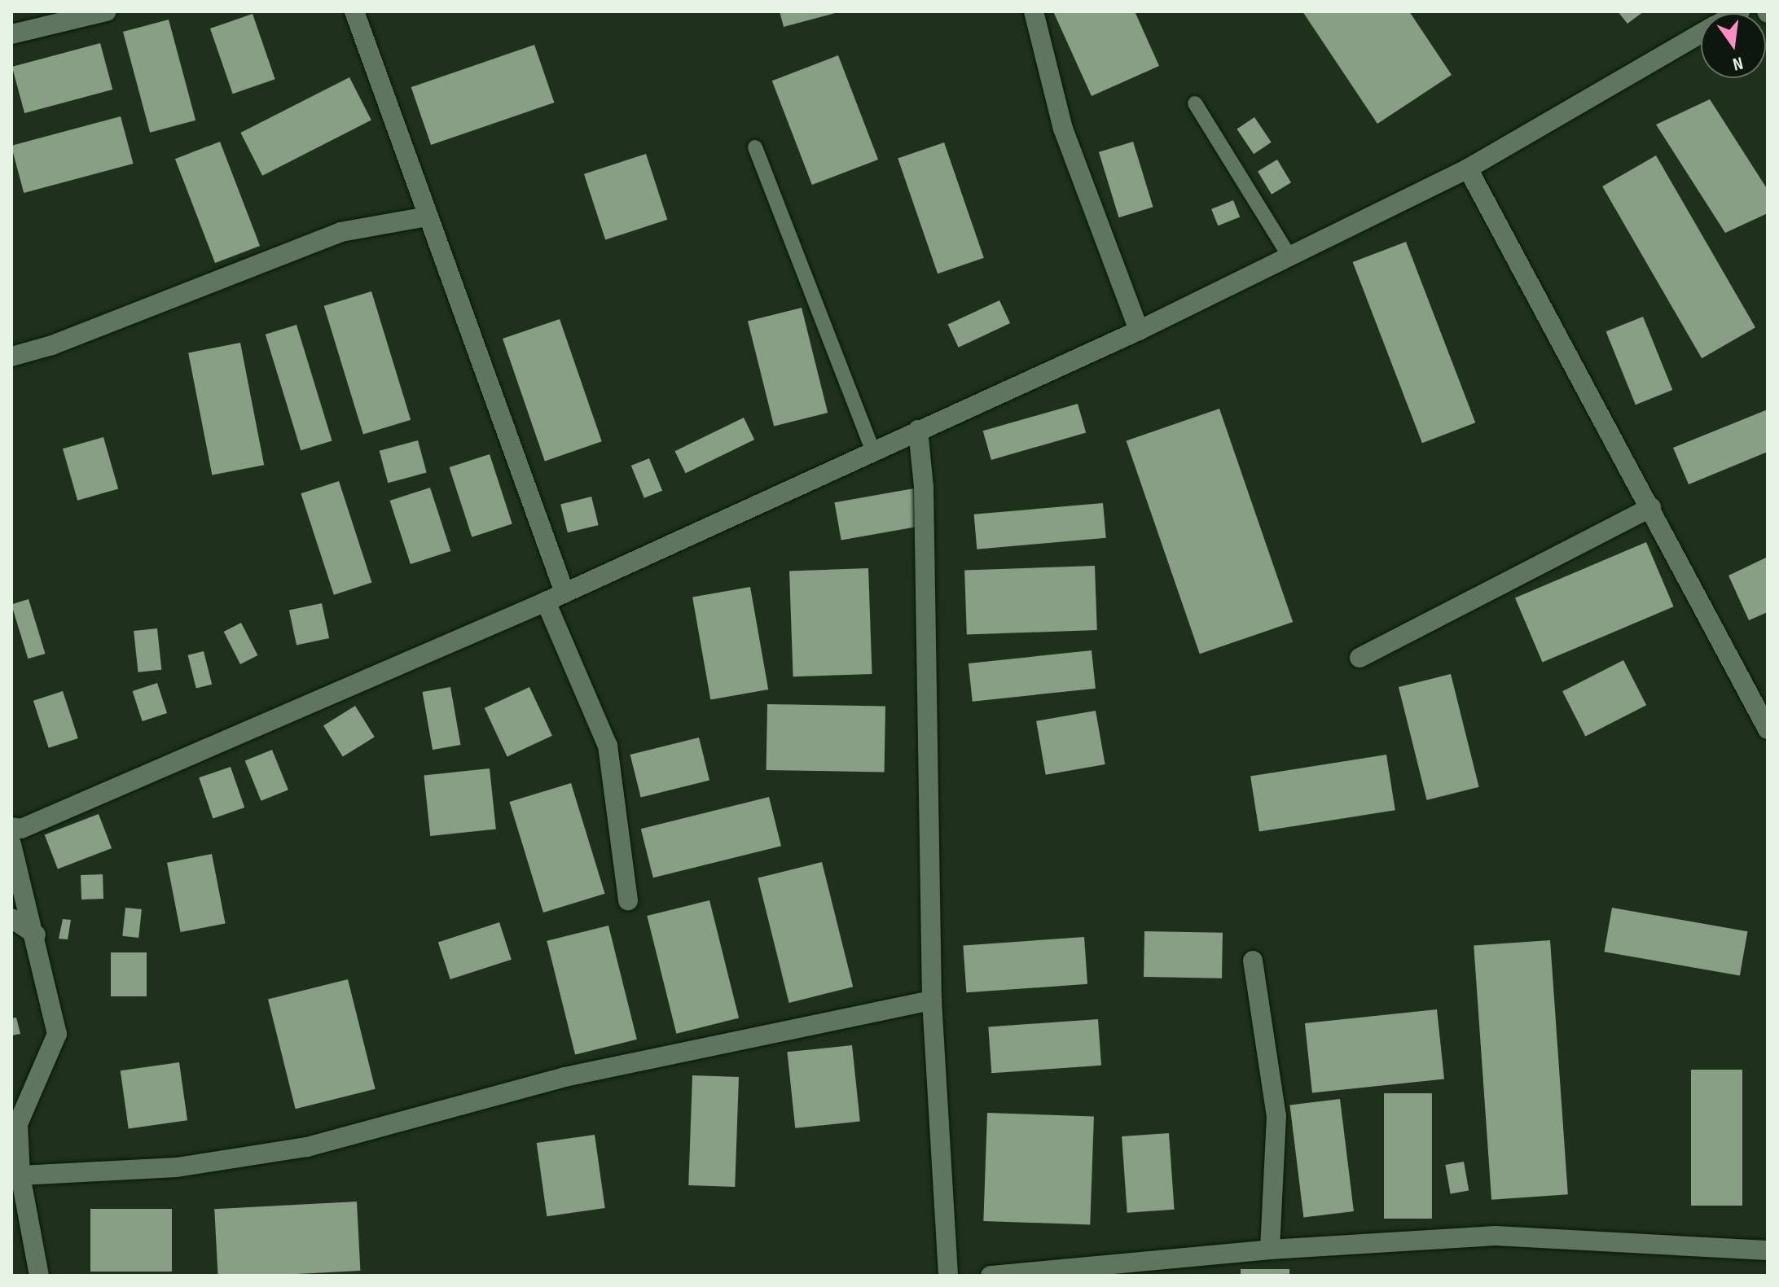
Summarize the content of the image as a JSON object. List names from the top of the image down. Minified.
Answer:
{"north":"bottom"}
